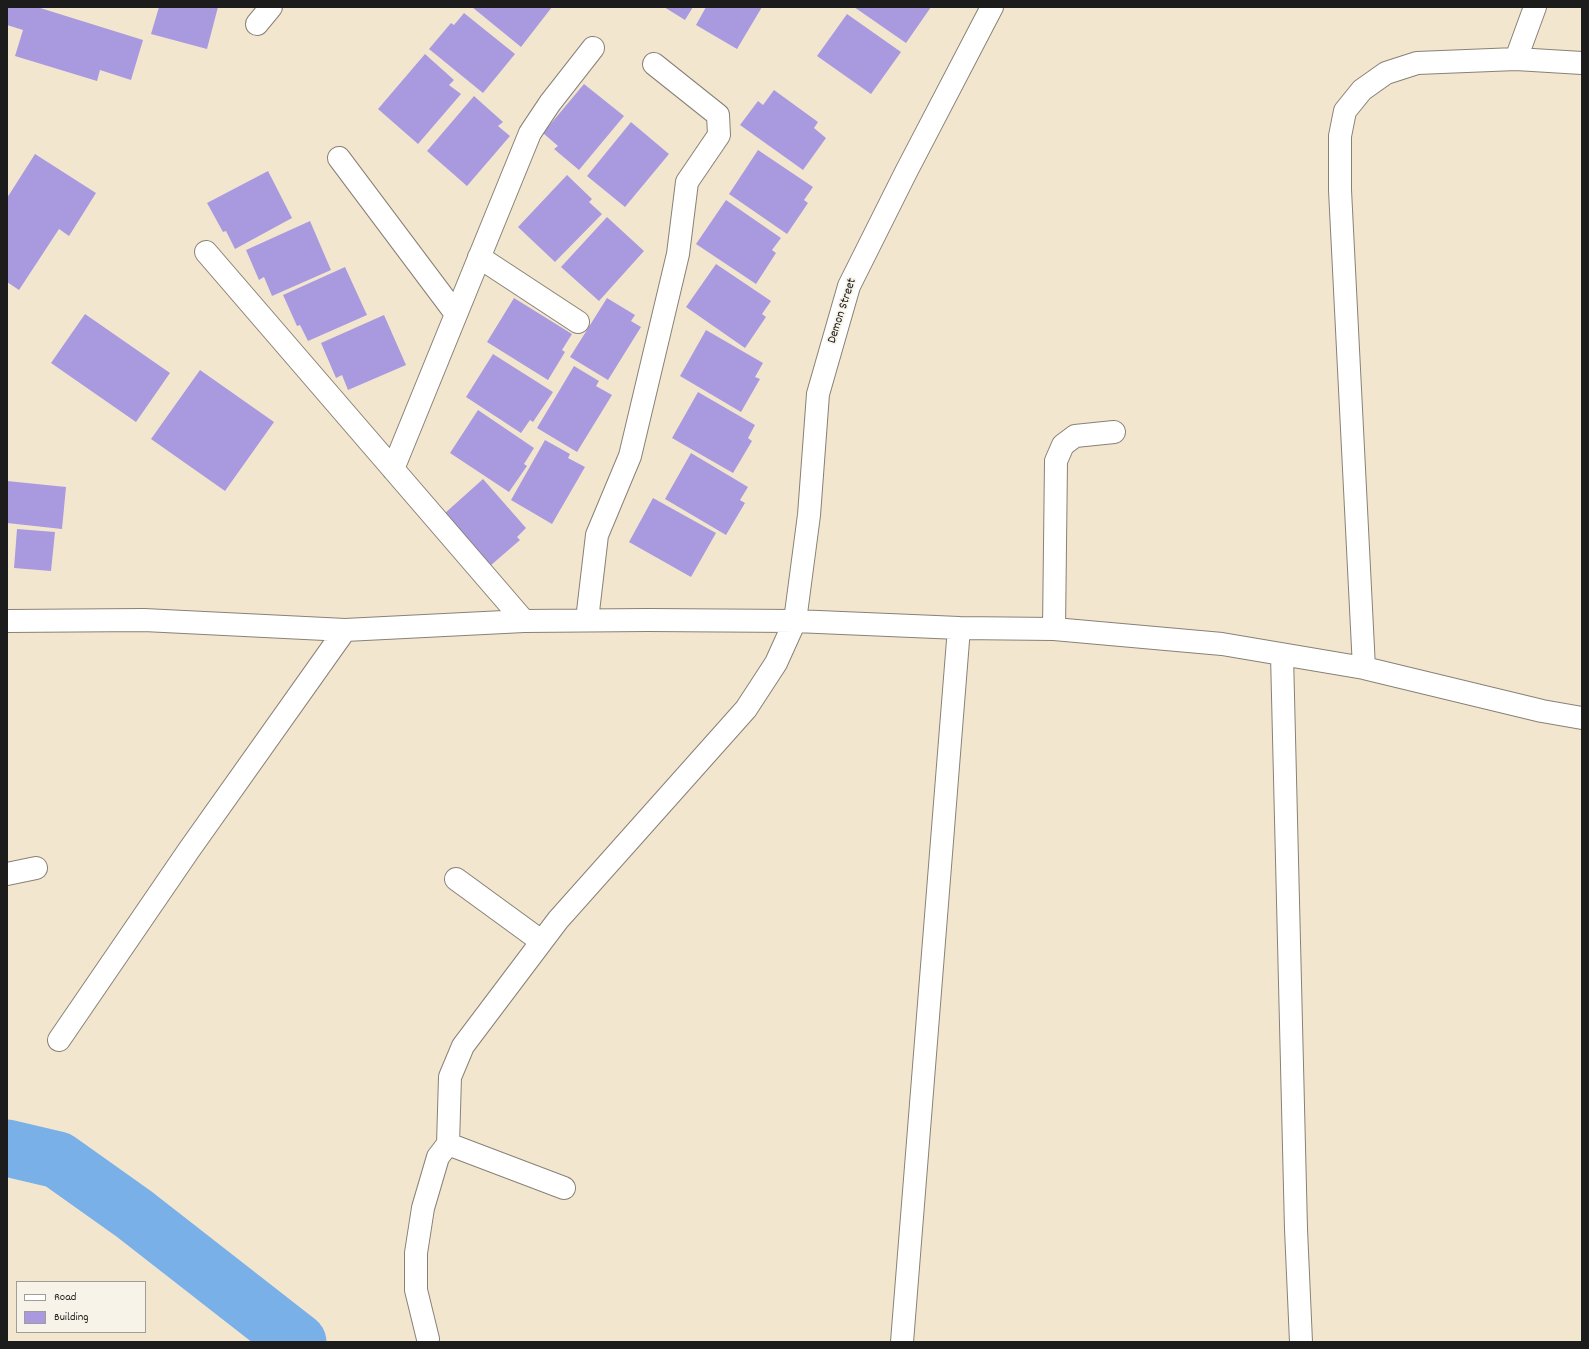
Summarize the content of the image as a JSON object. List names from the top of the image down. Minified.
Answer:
{"streets":{"street":["Demon Street"]},"legend":["Road","Building"]}
